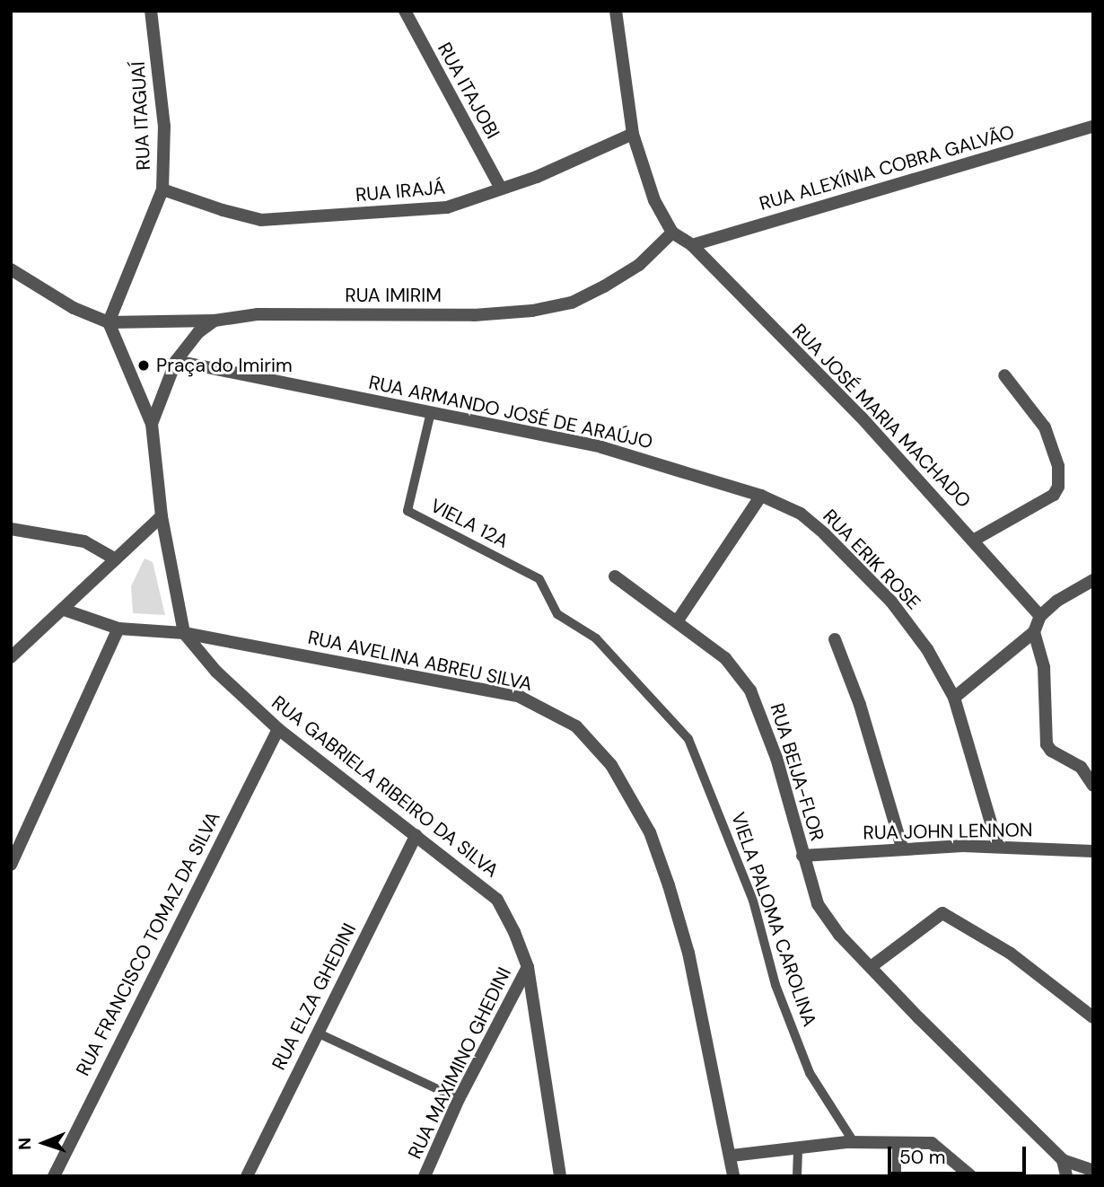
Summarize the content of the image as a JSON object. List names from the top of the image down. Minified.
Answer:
{"streets":{"street":["RUA ITAJOBI","RUA ITAGUAÍ","RUA ALEXÍNIA COBRA GALVÃO","RUA IRAJÁ","RUA IMIRIM","RUA ARMANDO JOSÉ DE ARAÚJO","RUA JOSÉ MARIA MACHADO","RUA ERIK ROSE","RUA AVELINA ABREU SILVA","RUA BEIJA-FLOR","RUA GABRIELA RIBEIRO DA SILVA","RUA JOHN LENNON","RUA FRANCISCO TOMAZ DA SILVA","RUA ELZA GHEDINI","RUA MAXIMINO GHEDINI"],"lane":["VIELA 12A","VIELA PALOMA CAROLINA"]},"crossings":[["RUA ITAJOBI","RUA IRAJÁ"],["RUA ITAGUAÍ","RUA IRAJÁ"],["RUA ITAGUAÍ","RUA IMIRIM"],["RUA ALEXÍNIA COBRA GALVÃO","RUA JOSÉ MARIA MACHADO"],["RUA ARMANDO JOSÉ DE ARAÚJO","VIELA 12A"],["RUA ARMANDO JOSÉ DE ARAÚJO","RUA ERIK ROSE"],["VIELA 12A","VIELA PALOMA CAROLINA"],["RUA ERIK ROSE","RUA JOHN LENNON"],["RUA AVELINA ABREU SILVA","RUA GABRIELA RIBEIRO DA SILVA"],["RUA BEIJA-FLOR","RUA JOHN LENNON"],["RUA GABRIELA RIBEIRO DA SILVA","RUA FRANCISCO TOMAZ DA SILVA"],["RUA GABRIELA RIBEIRO DA SILVA","RUA ELZA GHEDINI"],["RUA GABRIELA RIBEIRO DA SILVA","RUA MAXIMINO GHEDINI"]],"places":["Praça do Imirim"],"scale_bar":"50 m","north":"left"}
